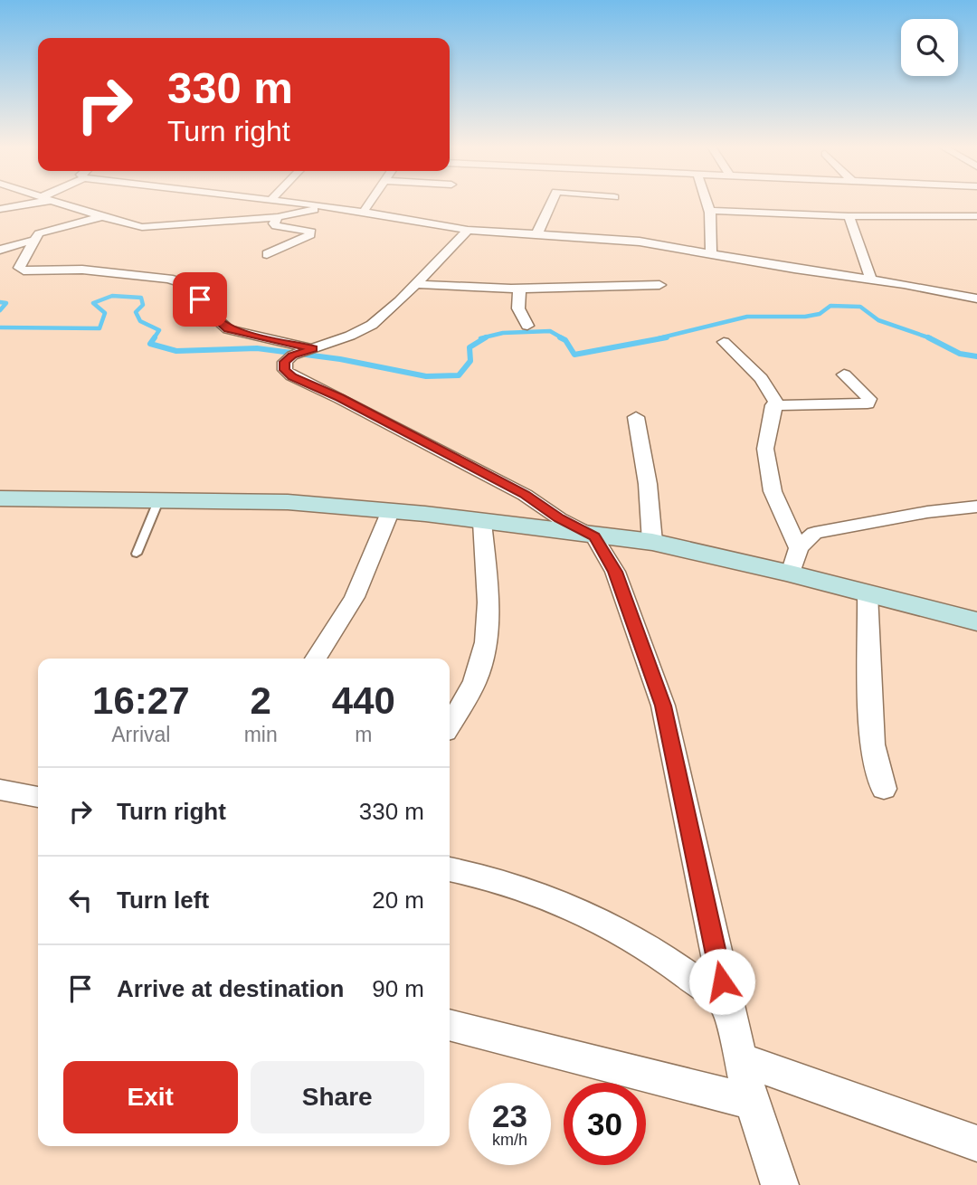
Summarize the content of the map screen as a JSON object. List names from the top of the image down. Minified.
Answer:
{"page":{"turn":["330 m","Turn right"],"eta":["16:27","Arrival","2","min","440","m"],"list":[{"name":"Turn right","value":"330 m"},{"name":"Turn left","value":"20 m"},{"name":"Arrive at destination","value":"90 m"}],"buttons":["Exit","Share"],"speed":"23 km/h","limit":"30"}}
